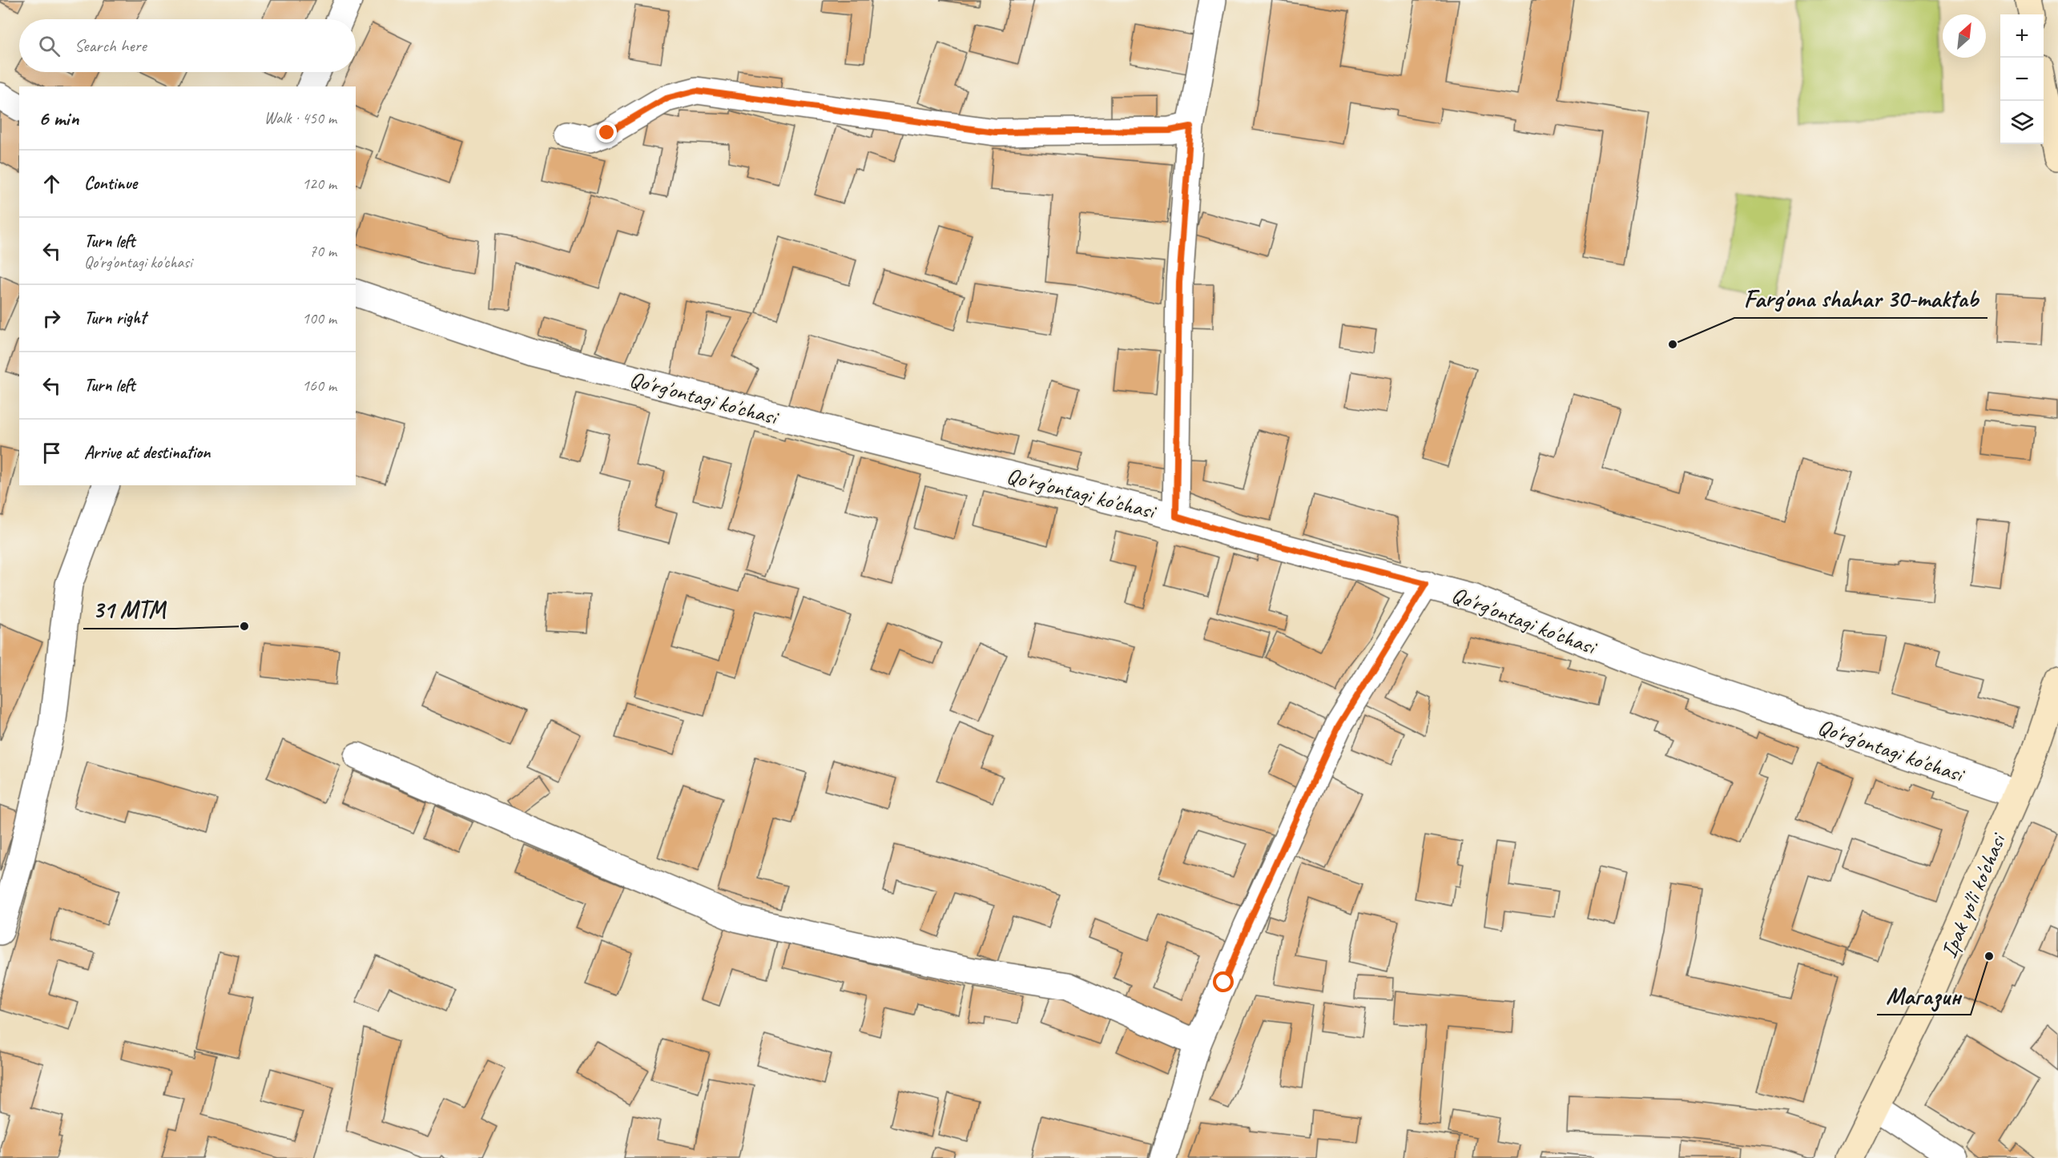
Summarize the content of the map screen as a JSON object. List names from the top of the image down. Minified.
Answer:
{"streets":{"main road":["Ipak yo'li ko'chasi"],"street":["Qo'rg'ontagi ko'chasi"]},"crossings":[["Qo'rg'ontagi ko'chasi","Ipak yo'li ko'chasi"]],"places":["Farg'ona shahar 30-maktab","31 MTM","Магазин"],"north":"top right","page":{"map_buttons":["+","−"],"search":"Search here","heading":["6 min","Walk · 450 m"],"list":[["Continue","120 m"],["Turn left","Qo'rg'ontagi ko'chasi","70 m"],["Turn right","100 m"],["Turn left","160 m"],"Arrive at destination"]}}
